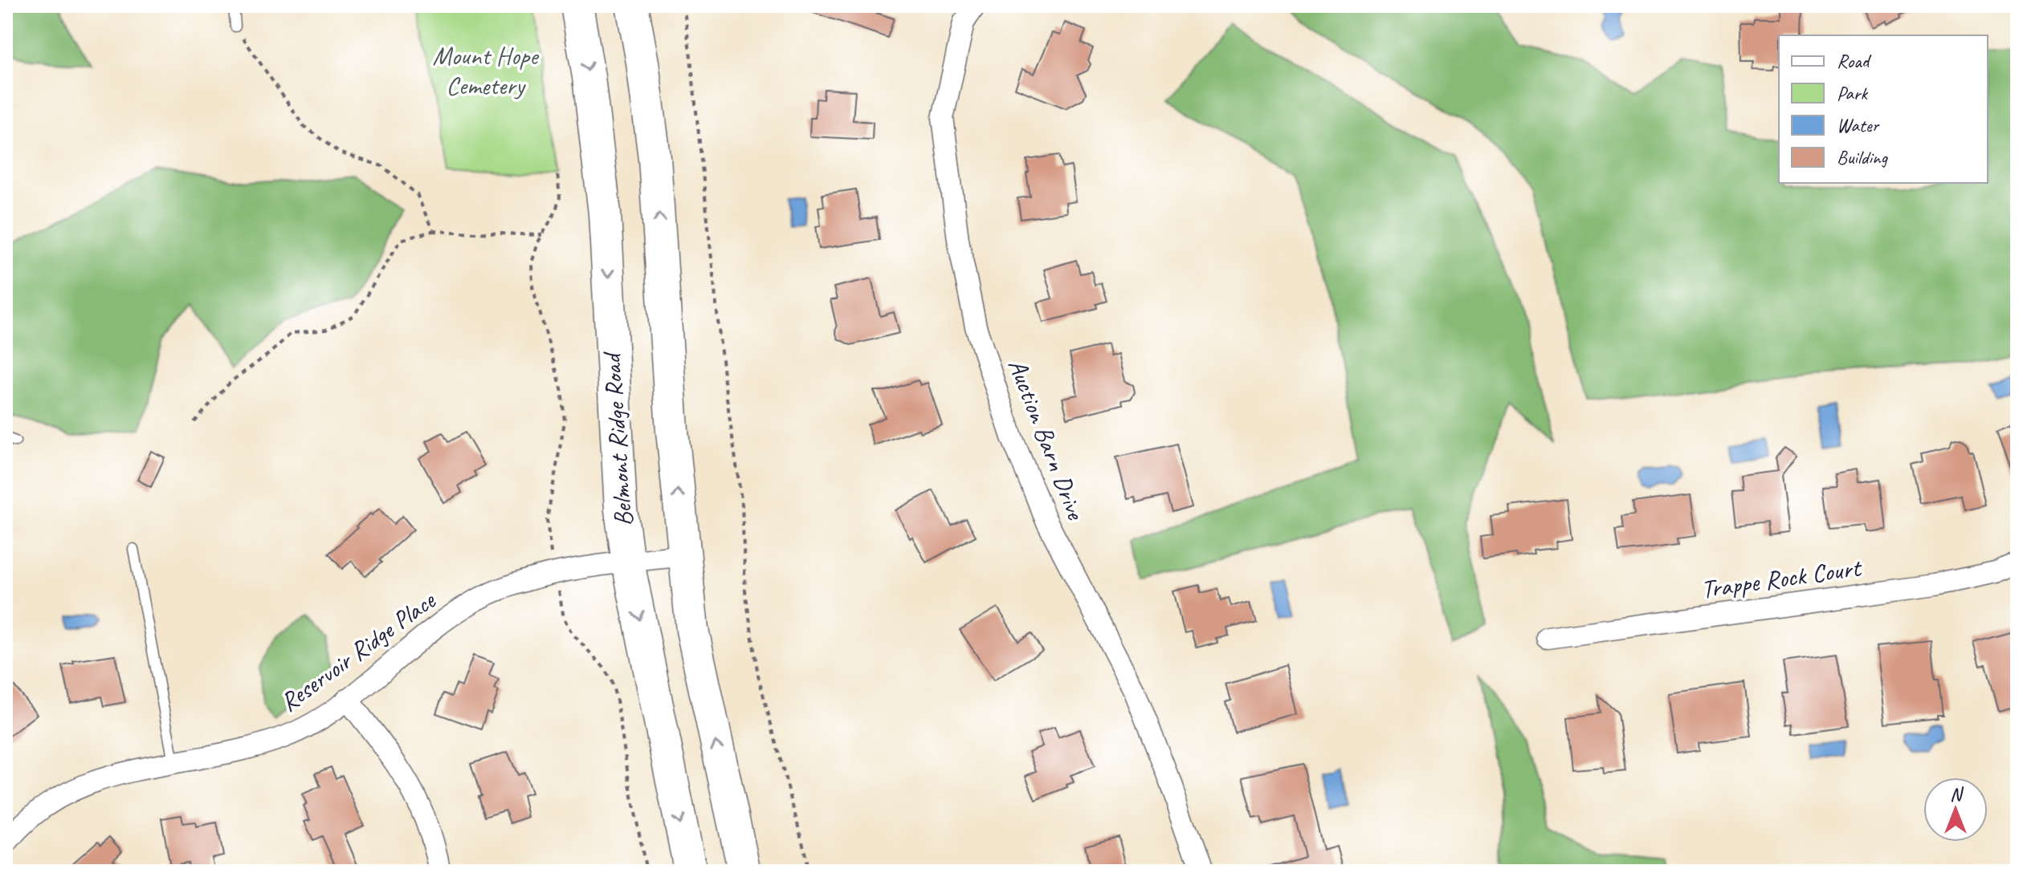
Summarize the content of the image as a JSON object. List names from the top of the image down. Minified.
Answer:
{"streets":{"main road":["Belmont Ridge Road"],"street":["Auction Barn Drive","Trappe Rock Court","Reservoir Ridge Place"]},"crossings":[["Belmont Ridge Road","Reservoir Ridge Place"]],"parks":["Mount Hope Cemetery"],"legend":["Road","Park","Water","Building"],"north":"top"}
